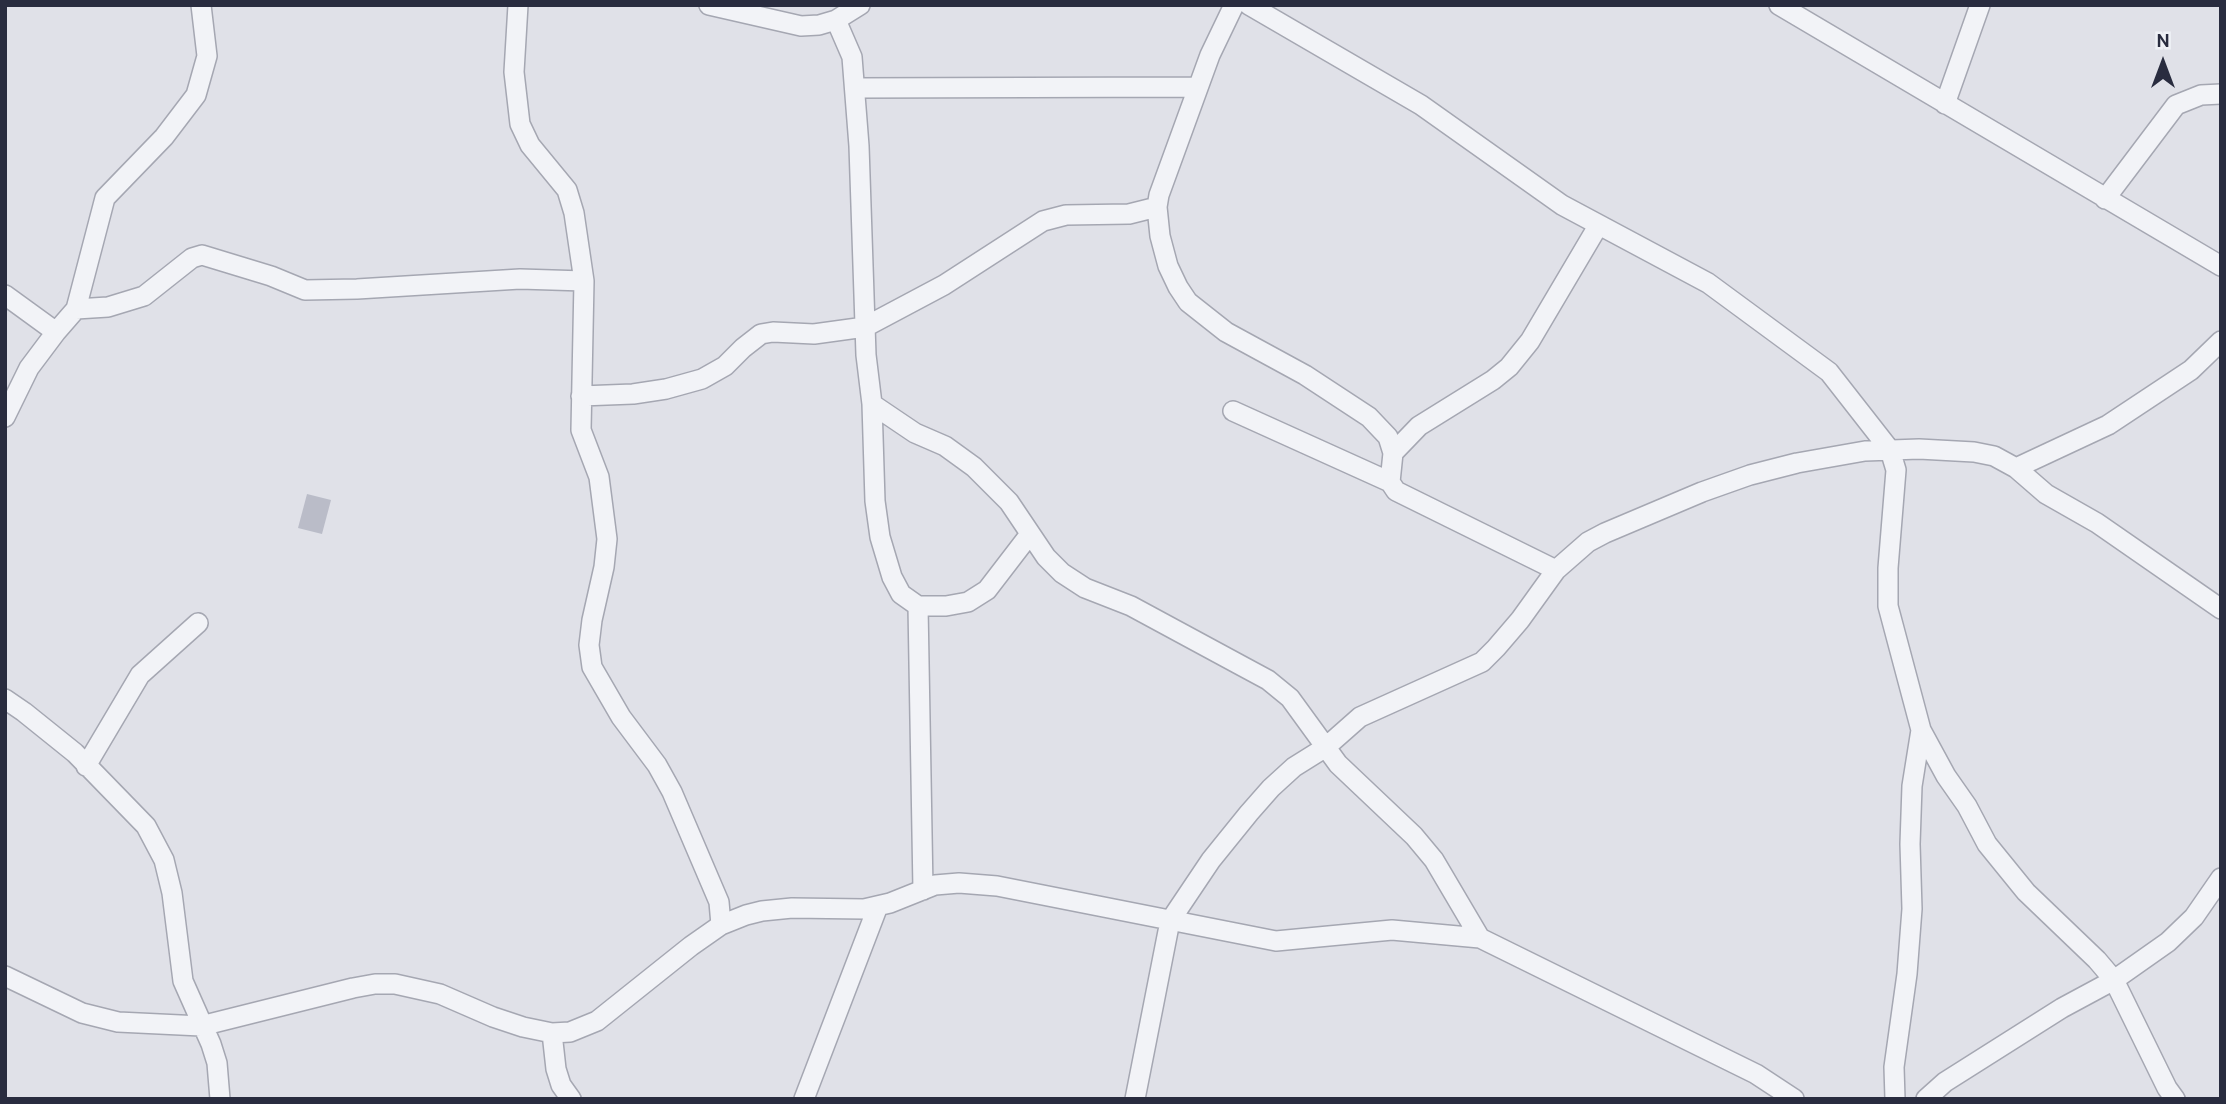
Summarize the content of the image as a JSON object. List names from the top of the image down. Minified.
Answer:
{"north":"top"}
